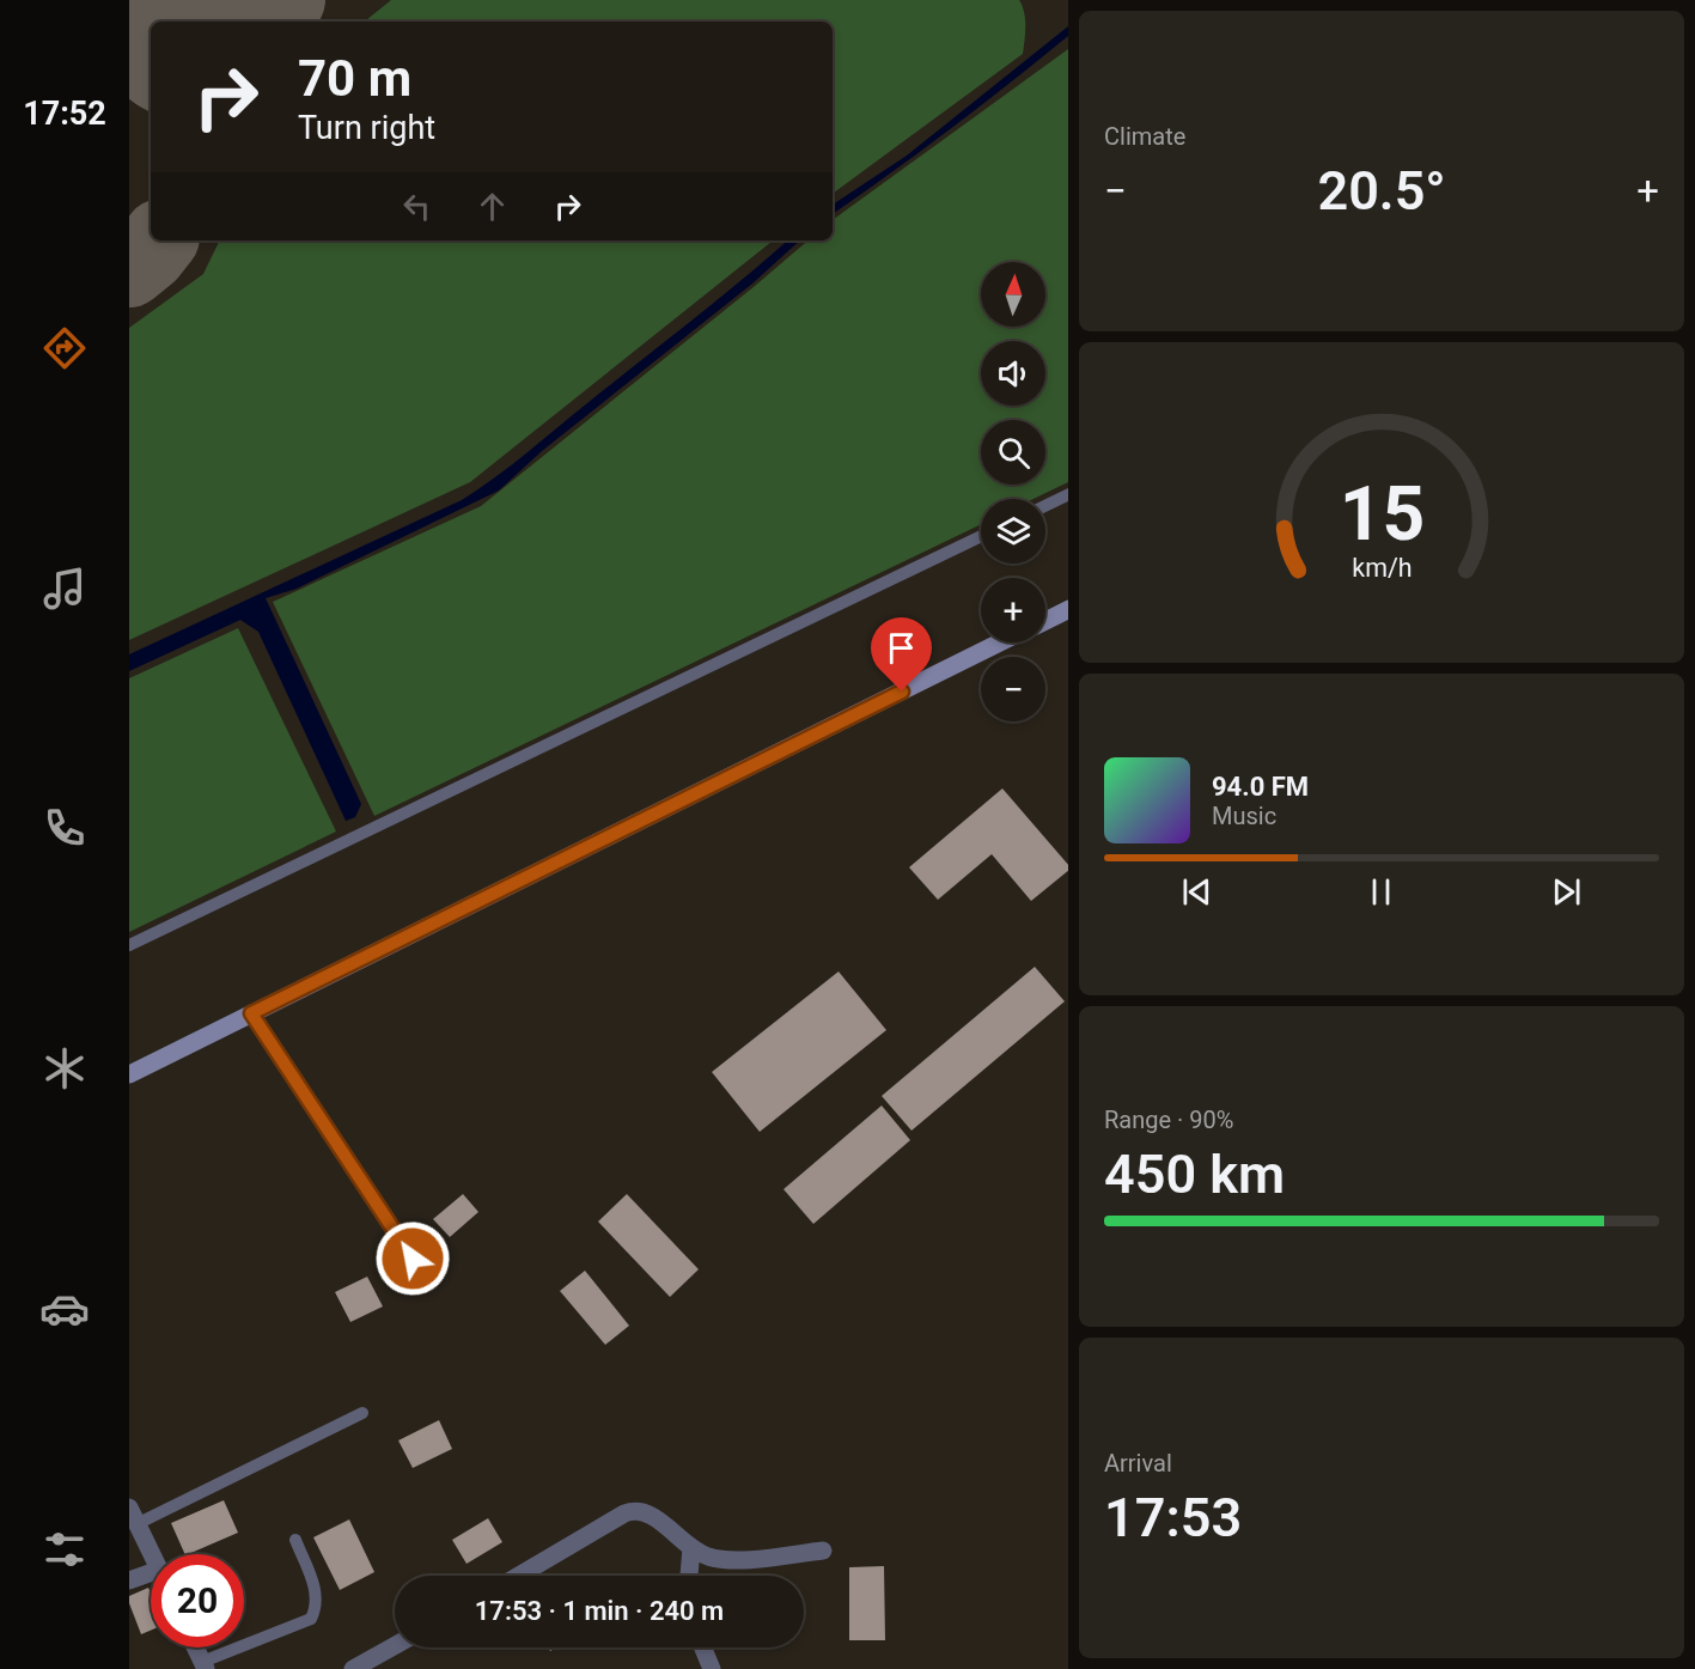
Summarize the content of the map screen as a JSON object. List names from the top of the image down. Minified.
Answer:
{"north":"top","page":{"tabs":"17:52","tile":["Climate",["Range · 90%","450 km"],["Arrival","17:53"]],"turn":["70 m","Turn right"],"heat":["−","20.5°","+"],"map_buttons":["+","−"],"song":["94.0 FM","Music"],"limit":"20","trip":"17:53 · 1 min · 240 m","gauge":["15","km/h"]}}
